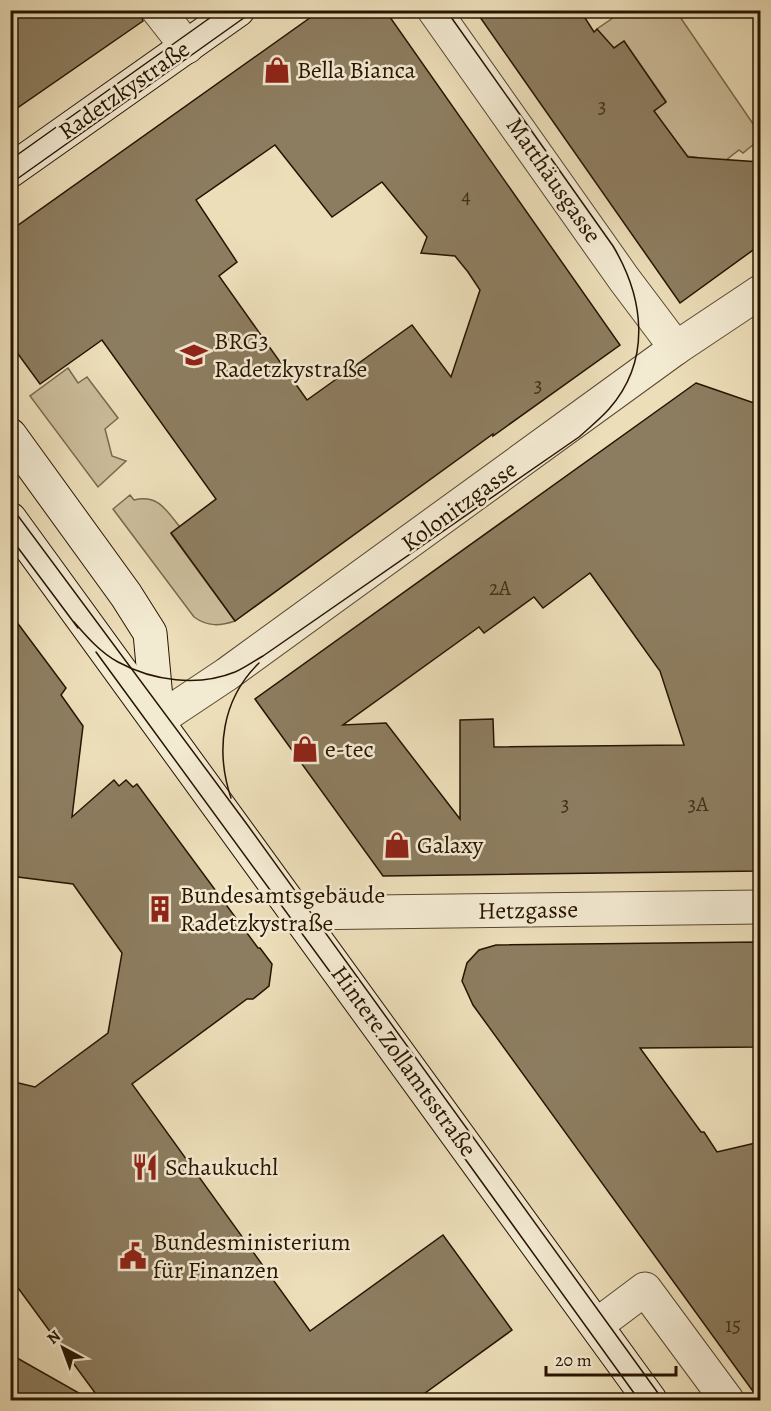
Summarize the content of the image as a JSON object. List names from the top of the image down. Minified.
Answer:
{"streets":{"street":["Radetzkystraße","Matthäusgasse","Kolonitzgasse","Hetzgasse","Hintere Zollamtsstraße"]},"crossings":[["Matthäusgasse","Kolonitzgasse"],["Kolonitzgasse","Hintere Zollamtsstraße"],["Hetzgasse","Hintere Zollamtsstraße"]],"places":{"shop":["Bella Bianca","e-tec","Galaxy"],"school or university":["BRG3 Radetzkystraße"],"building":["Bundesamtsgebäude Radetzkystraße"],"restaurant":["Schaukuchl"],"public building":["Bundesministerium für Finanzen"]},"house_numbers":["3","4","3","2A","3","3A","15"],"scale_bar":"20 m","north":"top left"}
